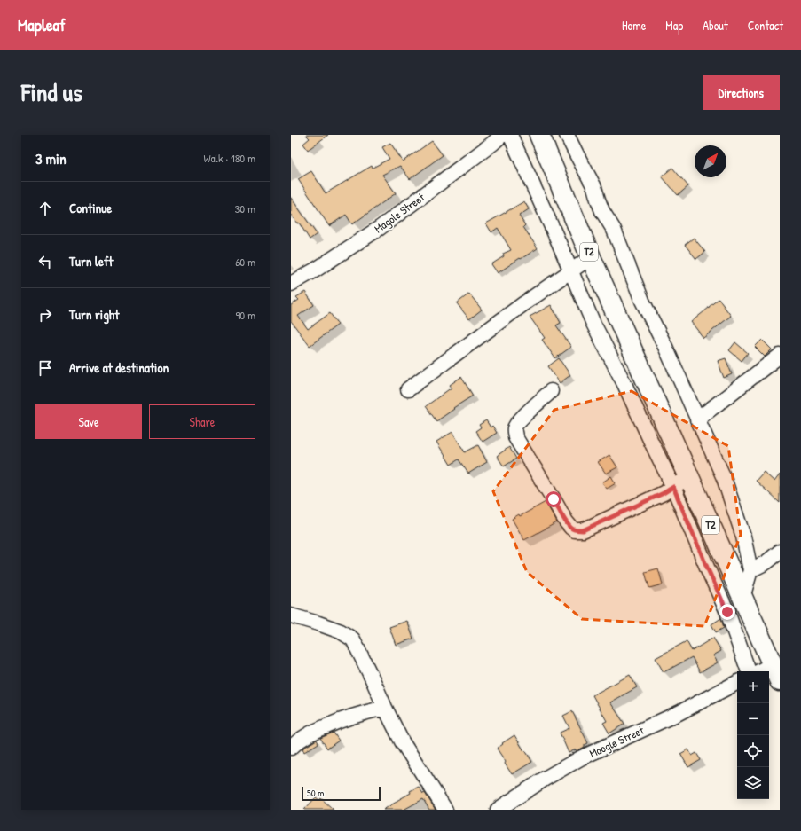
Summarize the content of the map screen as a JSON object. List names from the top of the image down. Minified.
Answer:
{"streets":{"highway":["T2"],"street":["Magole Street","Maogle Street"]},"scale_bar":"50 m","north":"top right","page":{"header":"Mapleaf","nav":["Home","Map","About","Contact"],"title":"Find us","buttons":["Directions",["Save","Share"]],"heading":["3 min","Walk · 180 m"],"list":[["Continue","30 m"],["Turn left","60 m"],["Turn right","90 m"],"Arrive at destination"],"map_buttons":["+","−"],"scale":"50 m"}}
